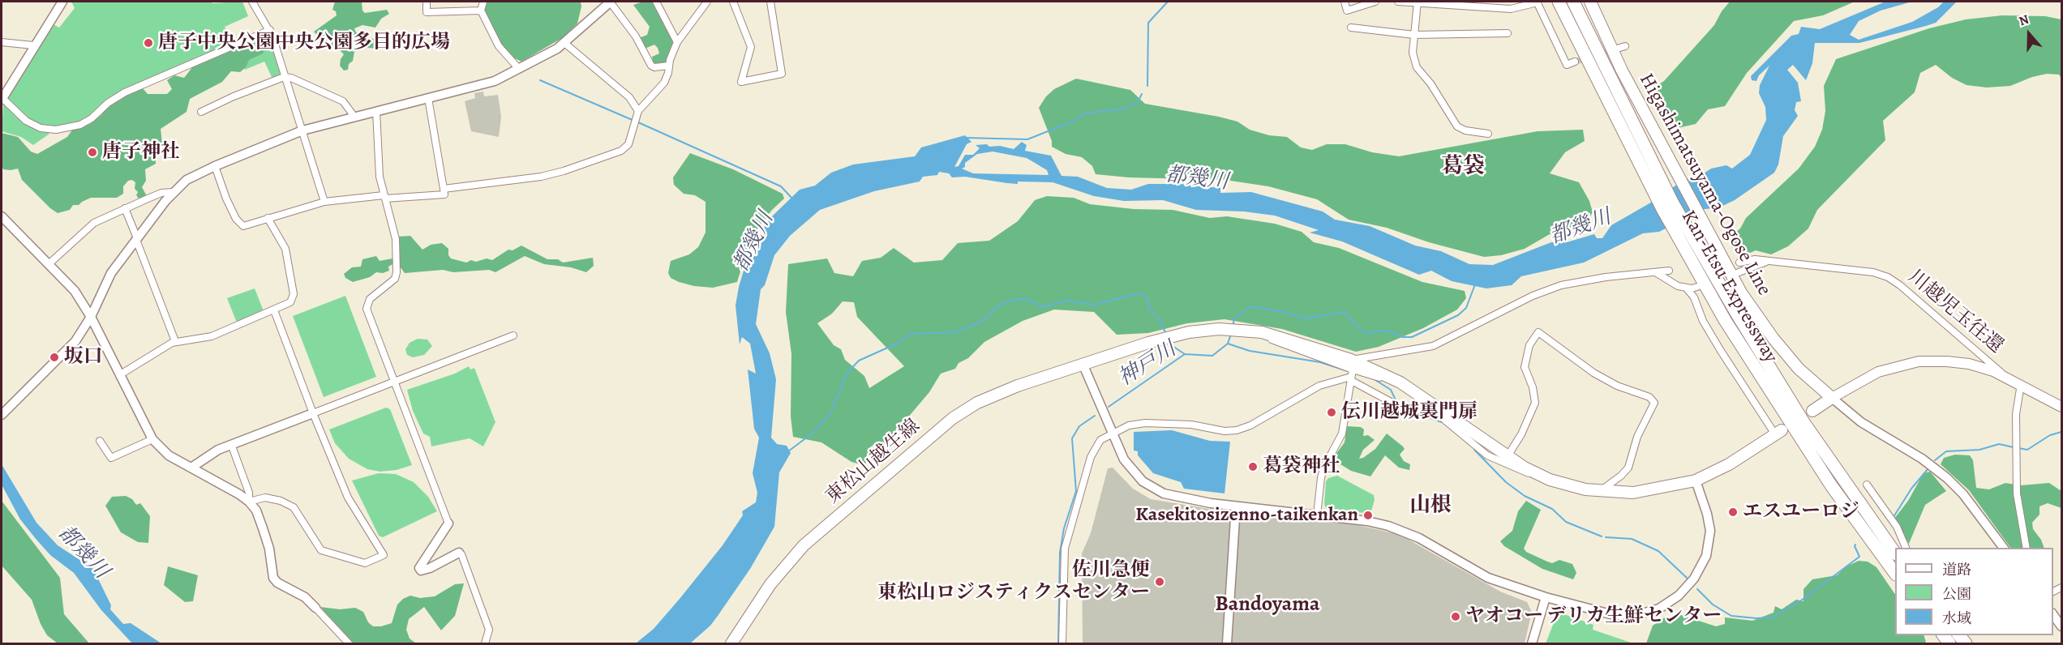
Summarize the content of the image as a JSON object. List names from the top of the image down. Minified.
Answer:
{"streets":{"highway":["Kan-Etsu Expressway"],"main road":["Higashimatsuyama-Ogose Line","東松山越生線"],"street":["川越児玉往還"]},"districts":["葛袋","山根","Bandoyama"],"water":["都幾川","神戸川"],"places":["唐子中央公園中央公園多目的広場","唐子神社","坂口","伝川越城裏門扉","葛袋神社","エスユーロジ","Kasekitosizenno-taikenkan","佐川急便 東松山ロジスティクスセンター","ヤオコー デリカ生鮮センター"],"legend":["道路","公園","水域"],"north":"top"}
